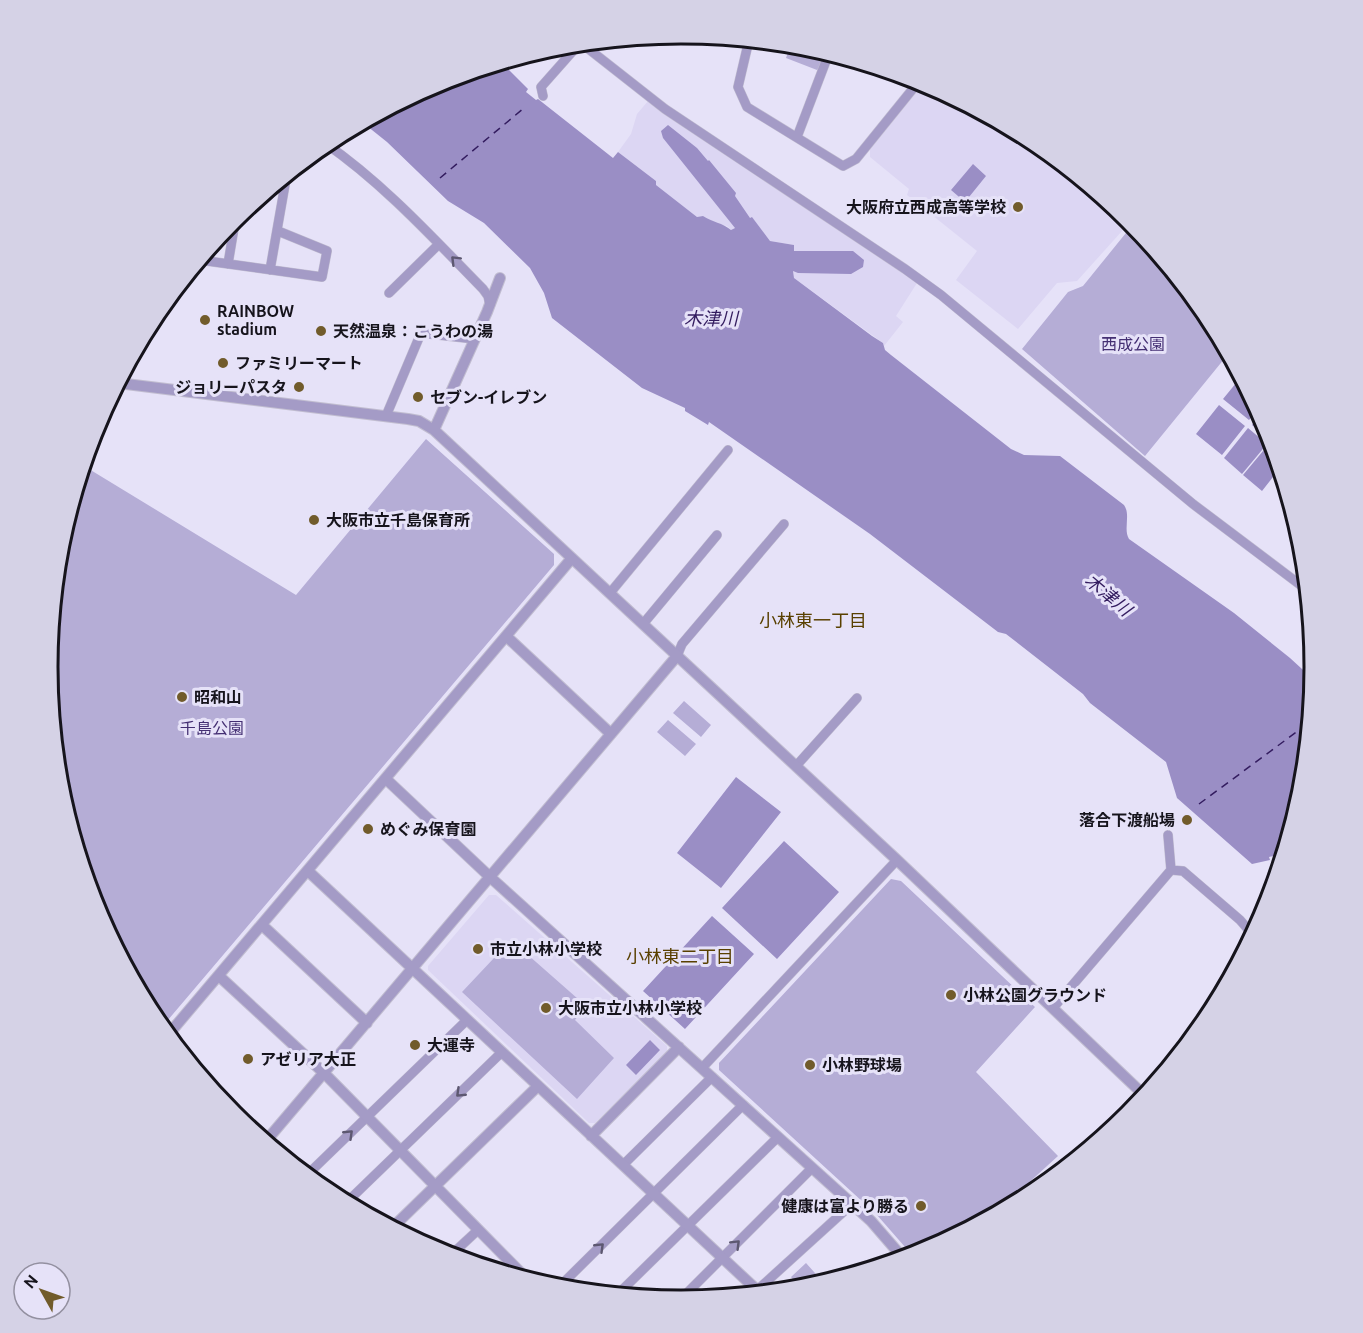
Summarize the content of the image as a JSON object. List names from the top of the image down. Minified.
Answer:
{"districts":["小林東一丁目","小林東二丁目"],"water":["木津川"],"parks":["西成公園","千島公園"],"places":["大阪府立西成高等学校","RAINBOW stadium","天然温泉：こうわの湯","ファミリーマート","ジョリーパスタ","セブン-イレブン","大阪市立千島保育所","昭和山","落合下渡船場","めぐみ保育園","市立小林小学校","小林公園グラウンド","大阪市立小林小学校","大運寺","アゼリア大正","小林野球場","健康は富より勝る"],"north":"top left"}
